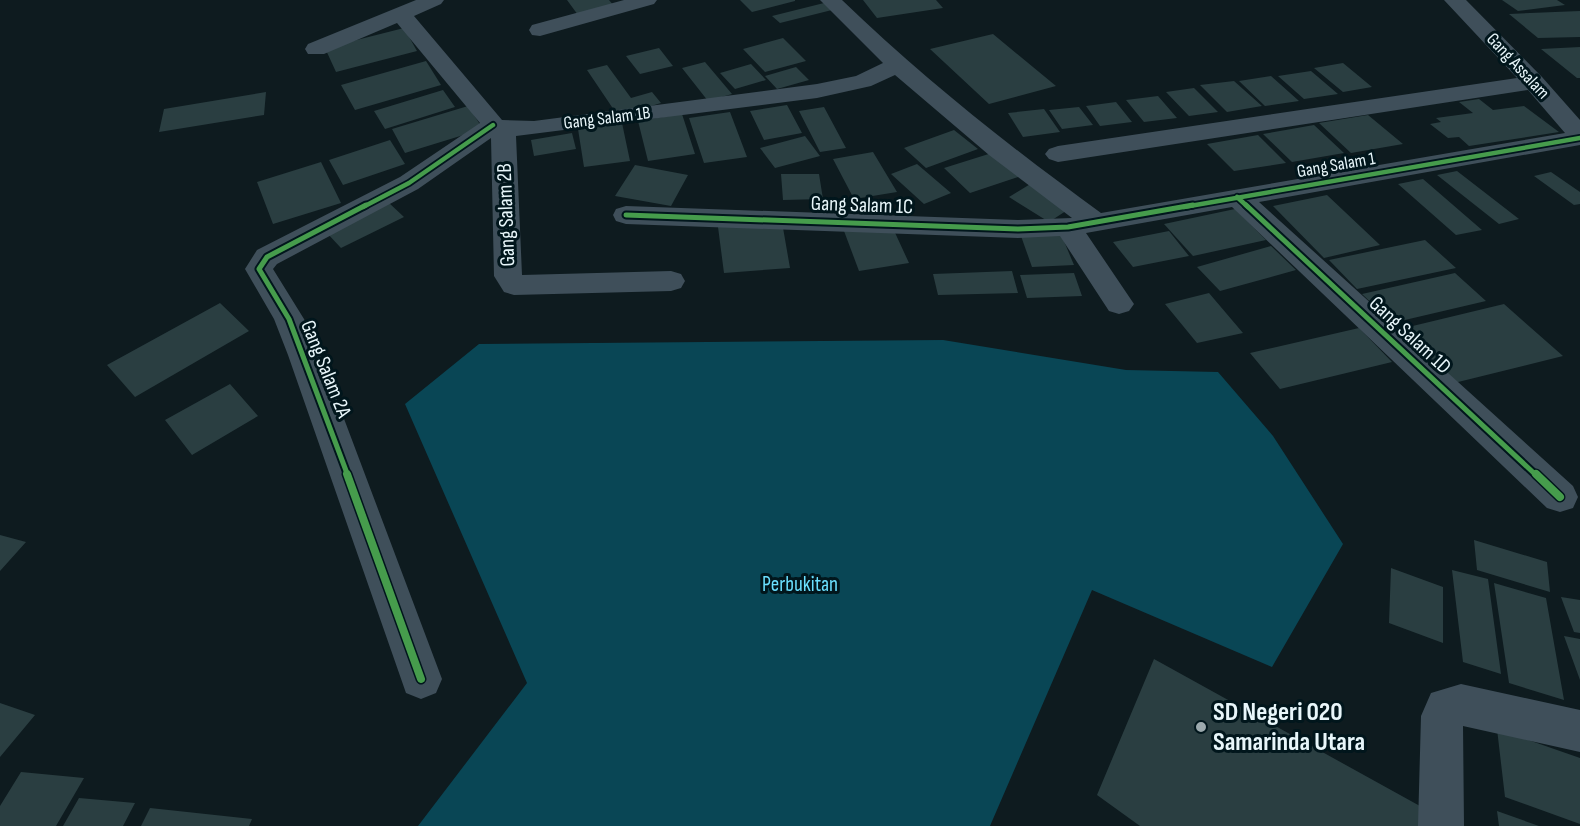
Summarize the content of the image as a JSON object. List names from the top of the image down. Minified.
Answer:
{"streets":{"street":["Gang Assalam","Gang Salam 1B","Gang Salam 1","Gang Salam 1C","Gang Salam 2B","Gang Salam 1D","Gang Salam 2A"]},"crossings":[["Gang Assalam","Gang Salam 1"],["Gang Salam 1B","Gang Salam 2B"],["Gang Salam 1B","Gang Salam 2A"],["Gang Salam 1","Gang Salam 1C"],["Gang Salam 1","Gang Salam 1D"],["Gang Salam 2B","Gang Salam 2A"]],"parks":["Perbukitan"],"places":["SD Negeri 020 Samarinda Utara"]}
